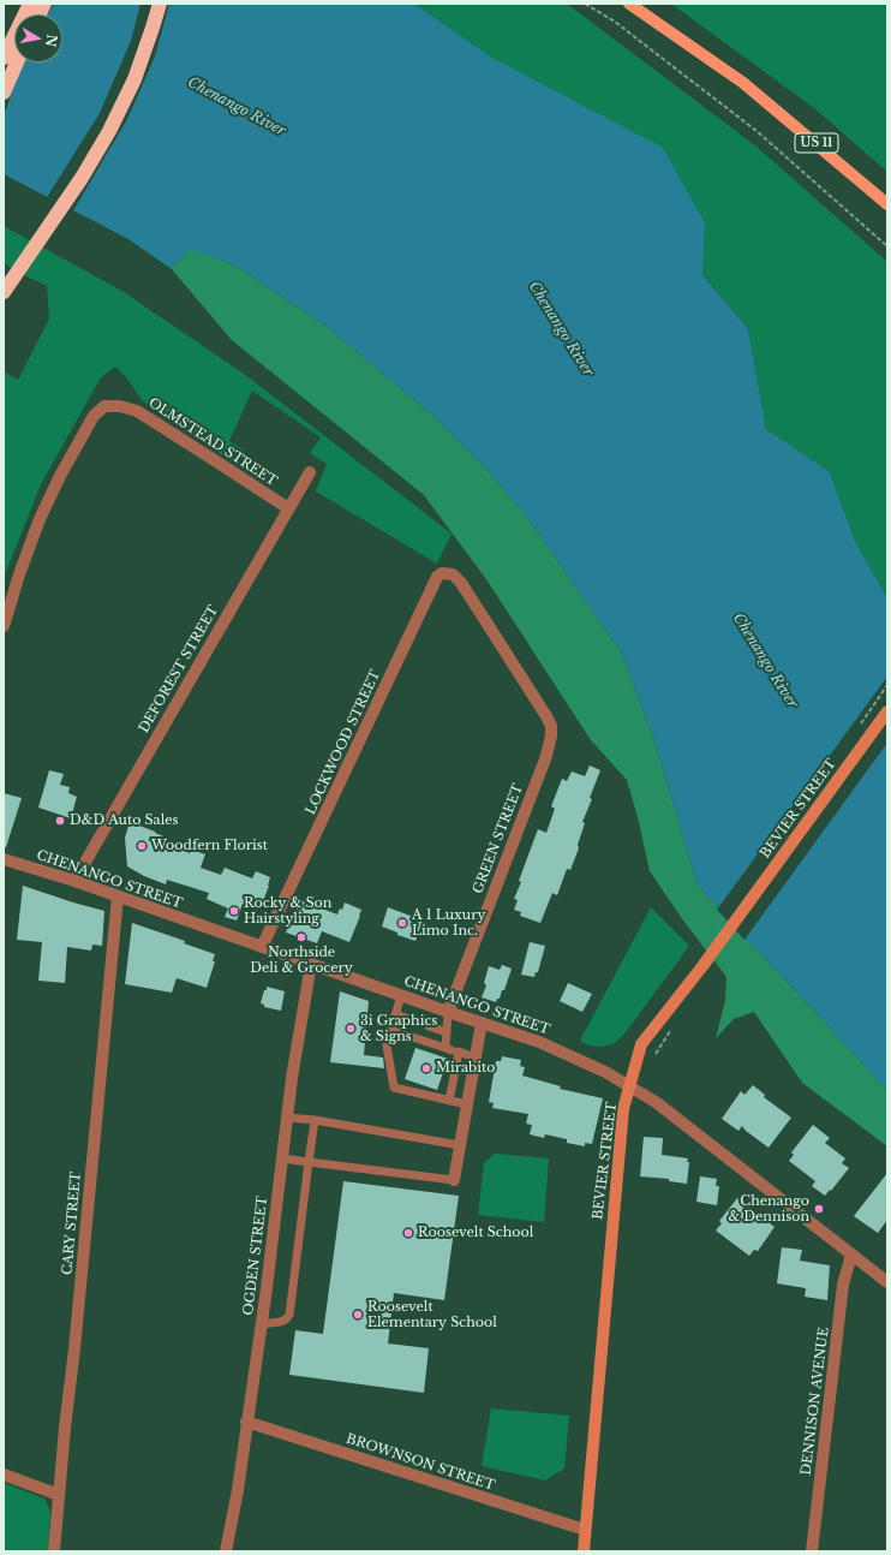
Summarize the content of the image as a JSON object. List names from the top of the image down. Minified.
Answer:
{"streets":{"main road":["US 11","BEVIER STREET"],"street":["OLMSTEAD STREET","DEFOREST STREET","LOCKWOOD STREET","GREEN STREET","CHENANGO STREET","CARY STREET","OGDEN STREET","DENNISON AVENUE","BROWNSON STREET"]},"crossings":[["OLMSTEAD STREET","DEFOREST STREET"],["DEFOREST STREET","CHENANGO STREET"],["LOCKWOOD STREET","GREEN STREET"],["LOCKWOOD STREET","CHENANGO STREET"],["BEVIER STREET","CHENANGO STREET"],["BEVIER STREET","BROWNSON STREET"],["GREEN STREET","CHENANGO STREET"],["CHENANGO STREET","CARY STREET"],["CHENANGO STREET","OGDEN STREET"],["CHENANGO STREET","DENNISON AVENUE"],["OGDEN STREET","BROWNSON STREET"]],"water":["Chenango River"],"places":["D&D Auto Sales","Woodfern Florist","Rocky & Son Hairstyling","A 1 Luxury Limo Inc.","Northside Deli & Grocery","3i Graphics & Signs","Mirabito","Chenango & Dennison","Roosevelt School","Roosevelt Elementary School"],"north":"right"}
